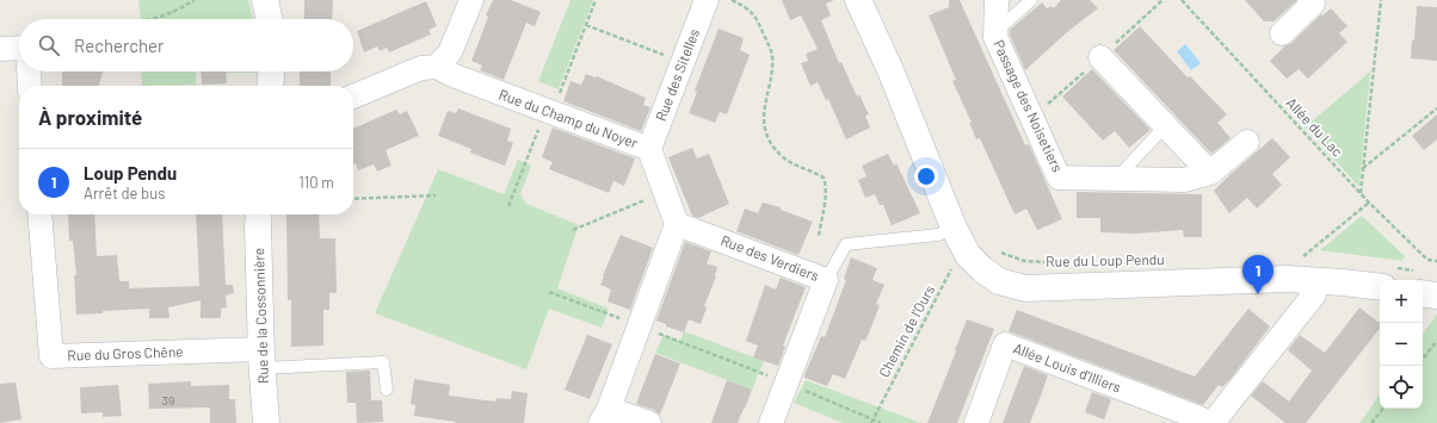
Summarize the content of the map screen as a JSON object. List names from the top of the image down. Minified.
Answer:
{"streets":{"street":["Rue des Sitelles","Passage des Noisetiers","Rue du Champ du Noyer","Rue des Verdiers","Rue du Loup Pendu","Rue de la Cossonnière","Rue du Gros Chêne","Allée Louis d'Illiers"],"path":["Allée du Lac","Chemin de l'Ours"]},"crossings":[["Rue des Sitelles","Rue du Champ du Noyer"],["Rue du Champ du Noyer","Rue des Verdiers"],["Rue du Loup Pendu","Chemin de l'Ours"],["Rue de la Cossonnière","Rue du Gros Chêne"]],"house_numbers":["39"],"page":{"search":"Rechercher","heading":"À proximité","list":[{"mark":"1","name":"Loup Pendu","note":"Arrêt de bus","value":"110 m"}],"pins":"1","map_buttons":["+","−"]}}
